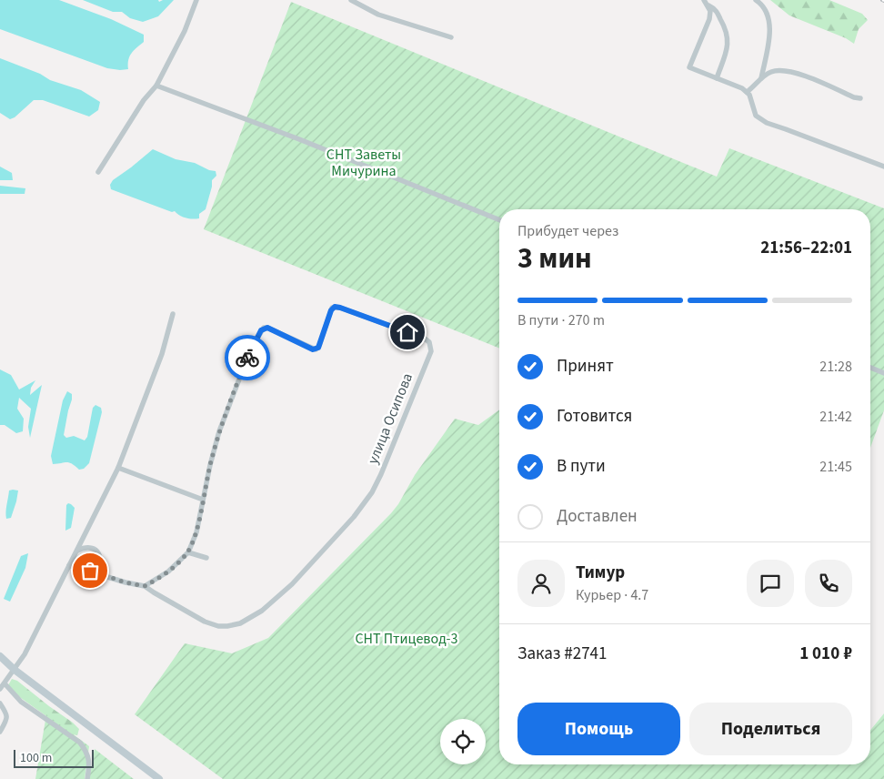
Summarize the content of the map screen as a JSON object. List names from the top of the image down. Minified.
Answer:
{"streets":{"street":["улица Осипова"]},"parks":["СНТ Заветы Мичурина","СНТ Птицевод-3"],"scale_bar":"100 m","page":{"heading":["3 мин","Прибудет через","21:56–22:01"],"panel":["Тимур","Курьер · 4.7","Заказ #2741","1 010 ₽"],"bar":"В пути · 270 m","list":[["Принят","21:28"],["Готовится","21:42"],["В пути","21:45"],"Доставлен"],"buttons":["Помощь","Поделиться"],"scale":"100 m"}}
